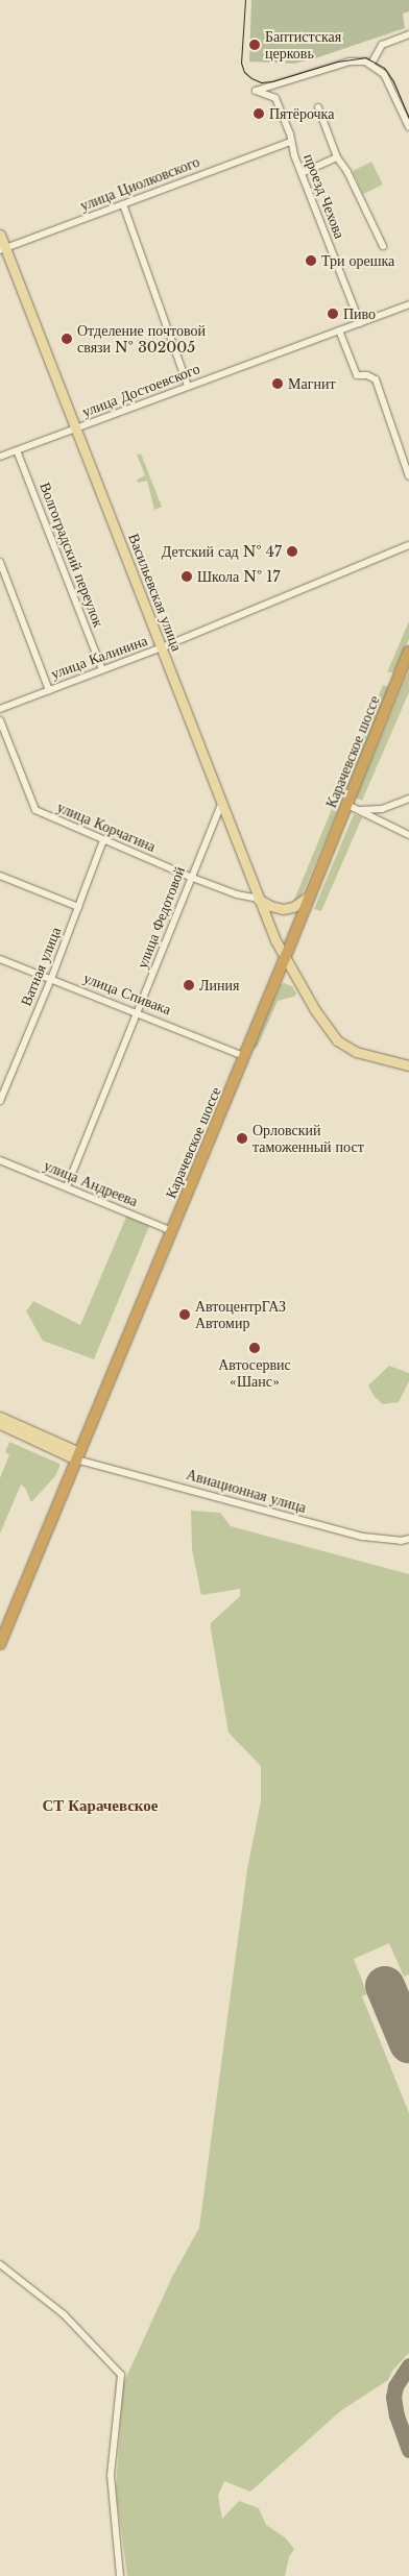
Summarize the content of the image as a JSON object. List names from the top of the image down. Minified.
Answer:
{"streets":{"highway":["Карачевское шоссе"],"main road":["Васильевская улица"],"street":["улица Циолковского","проезд Чехова","улица Достоевского","Волгоградский переулок","улица Калинина","улица Корчагина","улица Федотовой","Ватная улица","улица Спивака","улица Андреева","Авиационная улица"]},"crossings":[["улица Циолковского","проезд Чехова"],["улица Циолковского","Васильевская улица"],["проезд Чехова","улица Достоевского"],["улица Достоевского","Волгоградский переулок"],["улица Достоевского","Васильевская улица"],["Волгоградский переулок","улица Калинина"],["Васильевская улица","улица Калинина"],["Васильевская улица","Карачевское шоссе"],["Васильевская улица","улица Корчагина"],["Васильевская улица","улица Федотовой"],["Карачевское шоссе","улица Спивака"],["Карачевское шоссе","улица Андреева"],["Карачевское шоссе","Авиационная улица"],["улица Корчагина","улица Федотовой"],["улица Корчагина","Ватная улица"],["улица Федотовой","улица Спивака"],["улица Федотовой","улица Андреева"],["Ватная улица","улица Спивака"]],"districts":["СТ Карачевское"],"places":["Баптистская церковь","Пятёрочка","Три орешка","Пиво","Отделение почтовой связи № 302005","Магнит","Детский сад № 47","Школа № 17","Линия","Орловский таможенный пост","АвтоцентрГАЗ Автомир","Автосервис «Шанс»"]}
